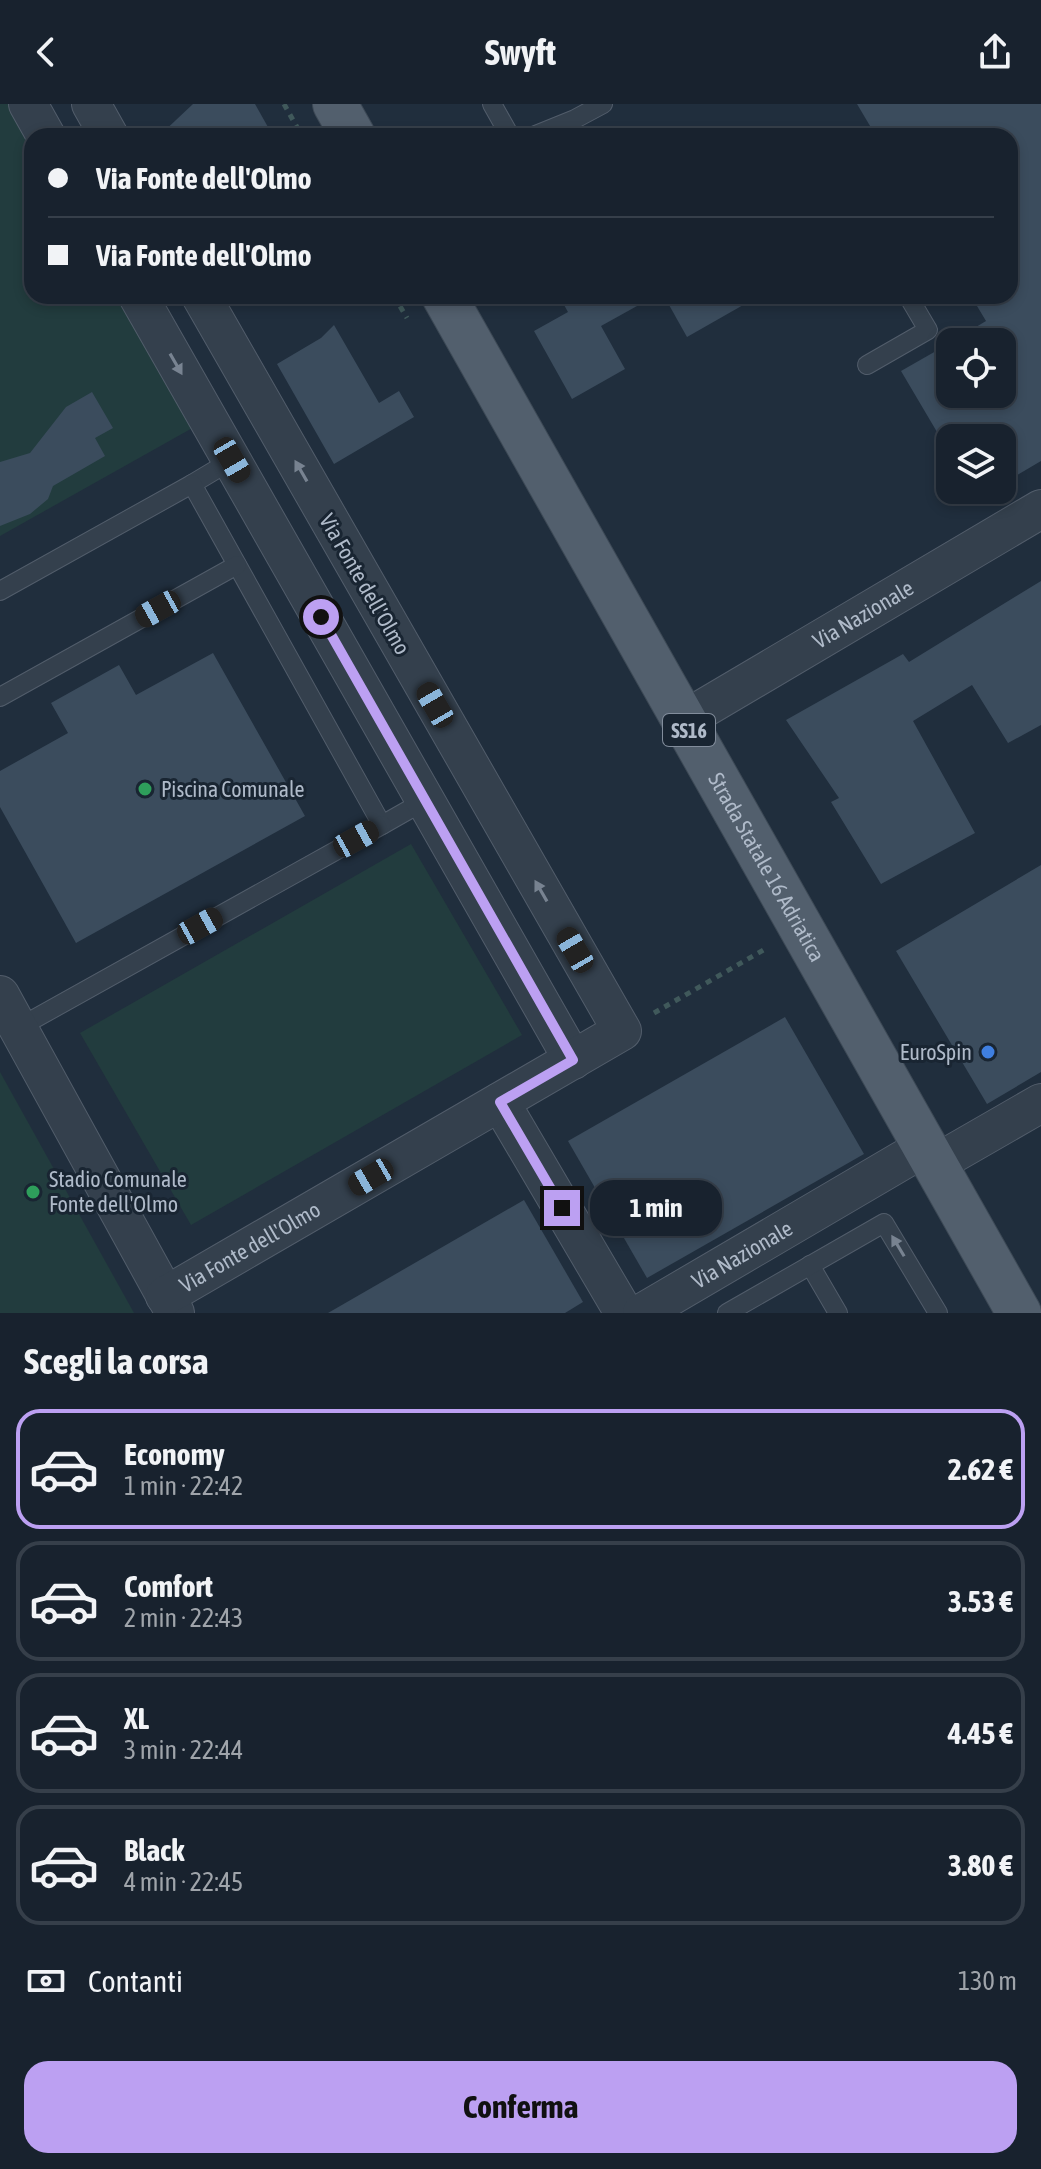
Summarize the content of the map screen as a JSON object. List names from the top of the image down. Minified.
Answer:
{"streets":{"main road":["SS16","Strada Statale 16 Adriatica"],"street":["Via Fonte dell'Olmo","Via Nazionale"]},"crossings":[["Via Nazionale","Strada Statale 16 Adriatica"]],"places":["Piscina Comunale","EuroSpin","Stadio Comunale Fonte dell'Olmo"],"page":{"header":"Swyft","banner":["Via Fonte dell'Olmo","Via Fonte dell'Olmo"],"bubble":"1 min","heading":"Scegli la corsa","list":[{"name":"Economy","note":"1 min · 22:42","value":"2.62 €"},{"name":"Comfort","note":"2 min · 22:43","value":"3.53 €"},{"name":"XL","note":"3 min · 22:44","value":"4.45 €"},{"name":"Black","note":"4 min · 22:45","value":"3.80 €"}],"pay":["Contanti","130 m"],"buttons":"Conferma"}}
